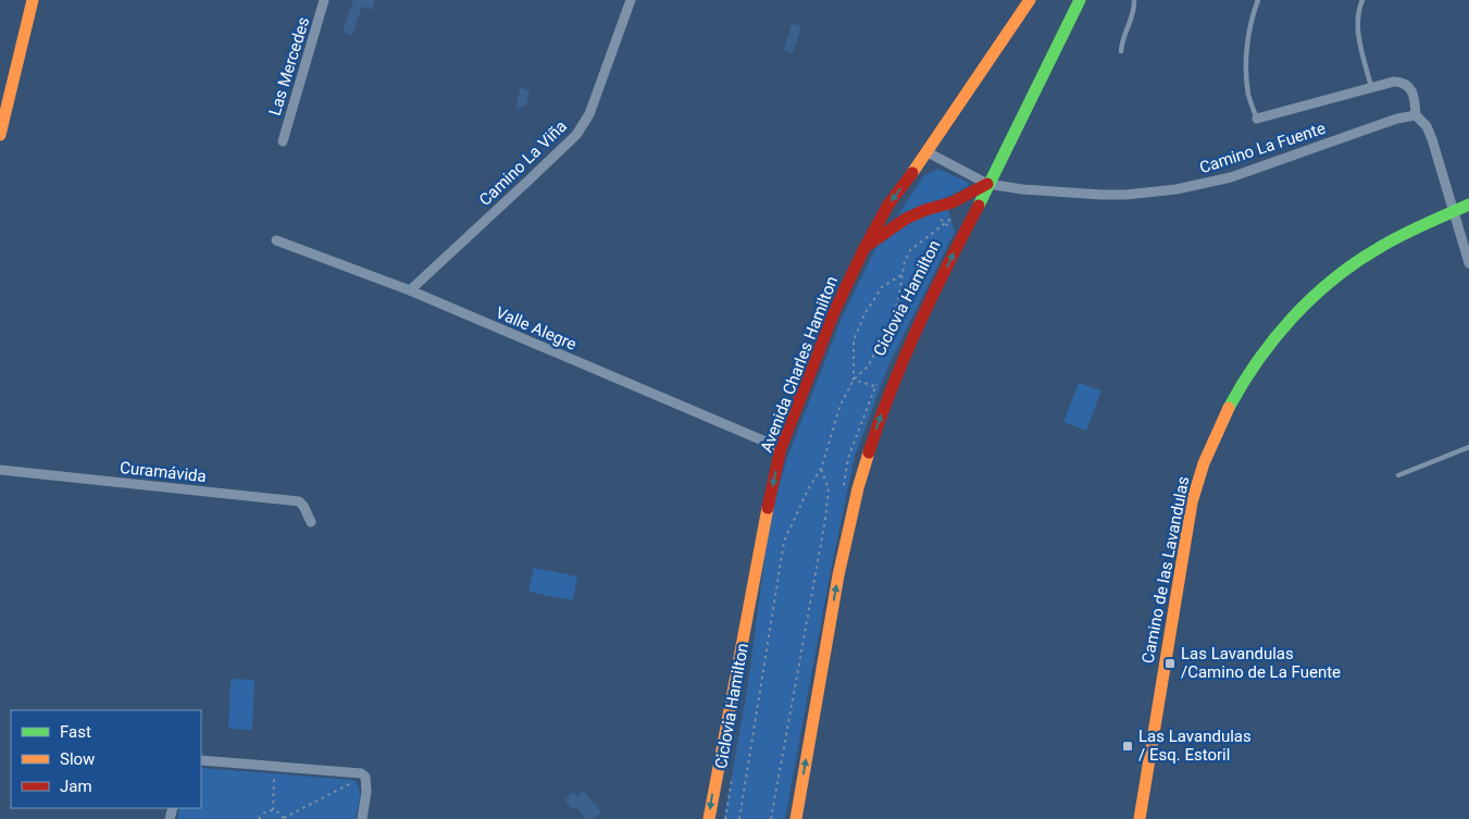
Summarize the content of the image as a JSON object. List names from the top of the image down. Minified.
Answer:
{"streets":{"main road":["Avenida Charles Hamilton","Camino de las Lavandulas"],"street":["Las Mercedes","Camino La Fuente","Camino La Viña","Valle Alegre","Curamávida"],"path":["Ciclovia Hamilton"]},"crossings":[["Camino La Fuente","Avenida Charles Hamilton"],["Camino La Fuente","Camino de las Lavandulas"],["Camino La Viña","Valle Alegre"],["Valle Alegre","Avenida Charles Hamilton"]],"places":{"transit":["Las Lavandulas /Camino de La Fuente","Las Lavandulas / Esq. Estoril"]},"legend":["Fast","Slow","Jam"]}
